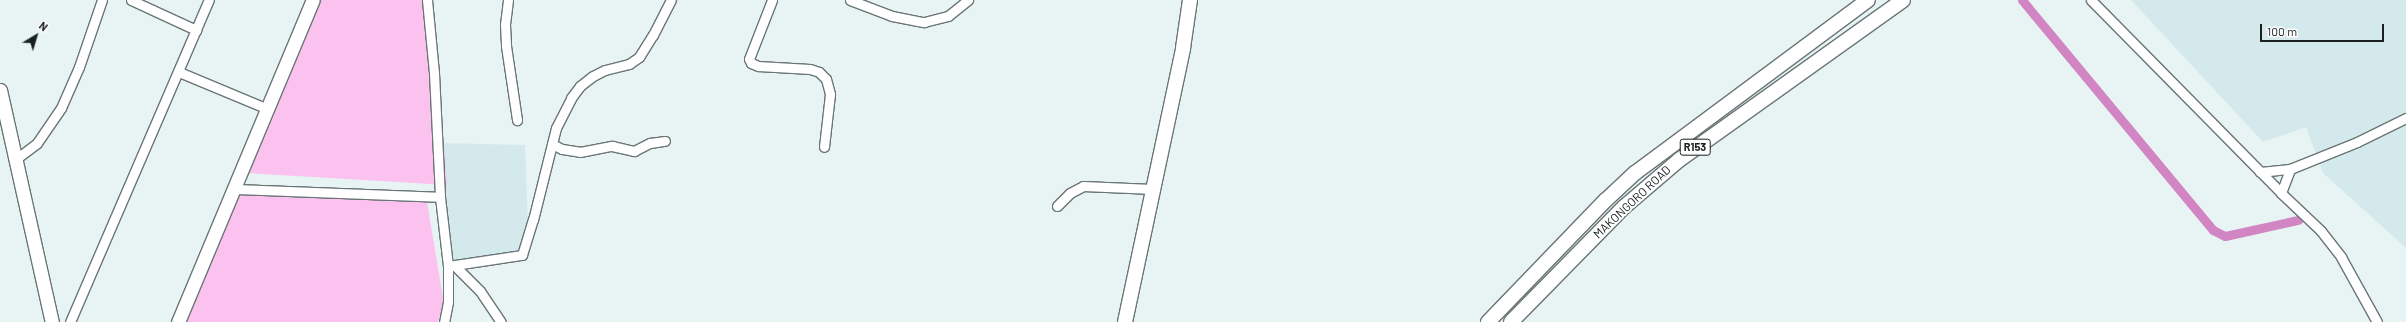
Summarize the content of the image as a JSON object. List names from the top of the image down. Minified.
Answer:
{"streets":{"main road":["R153","MAKONGORO ROAD"]},"scale_bar":"100 m","north":"top right"}
